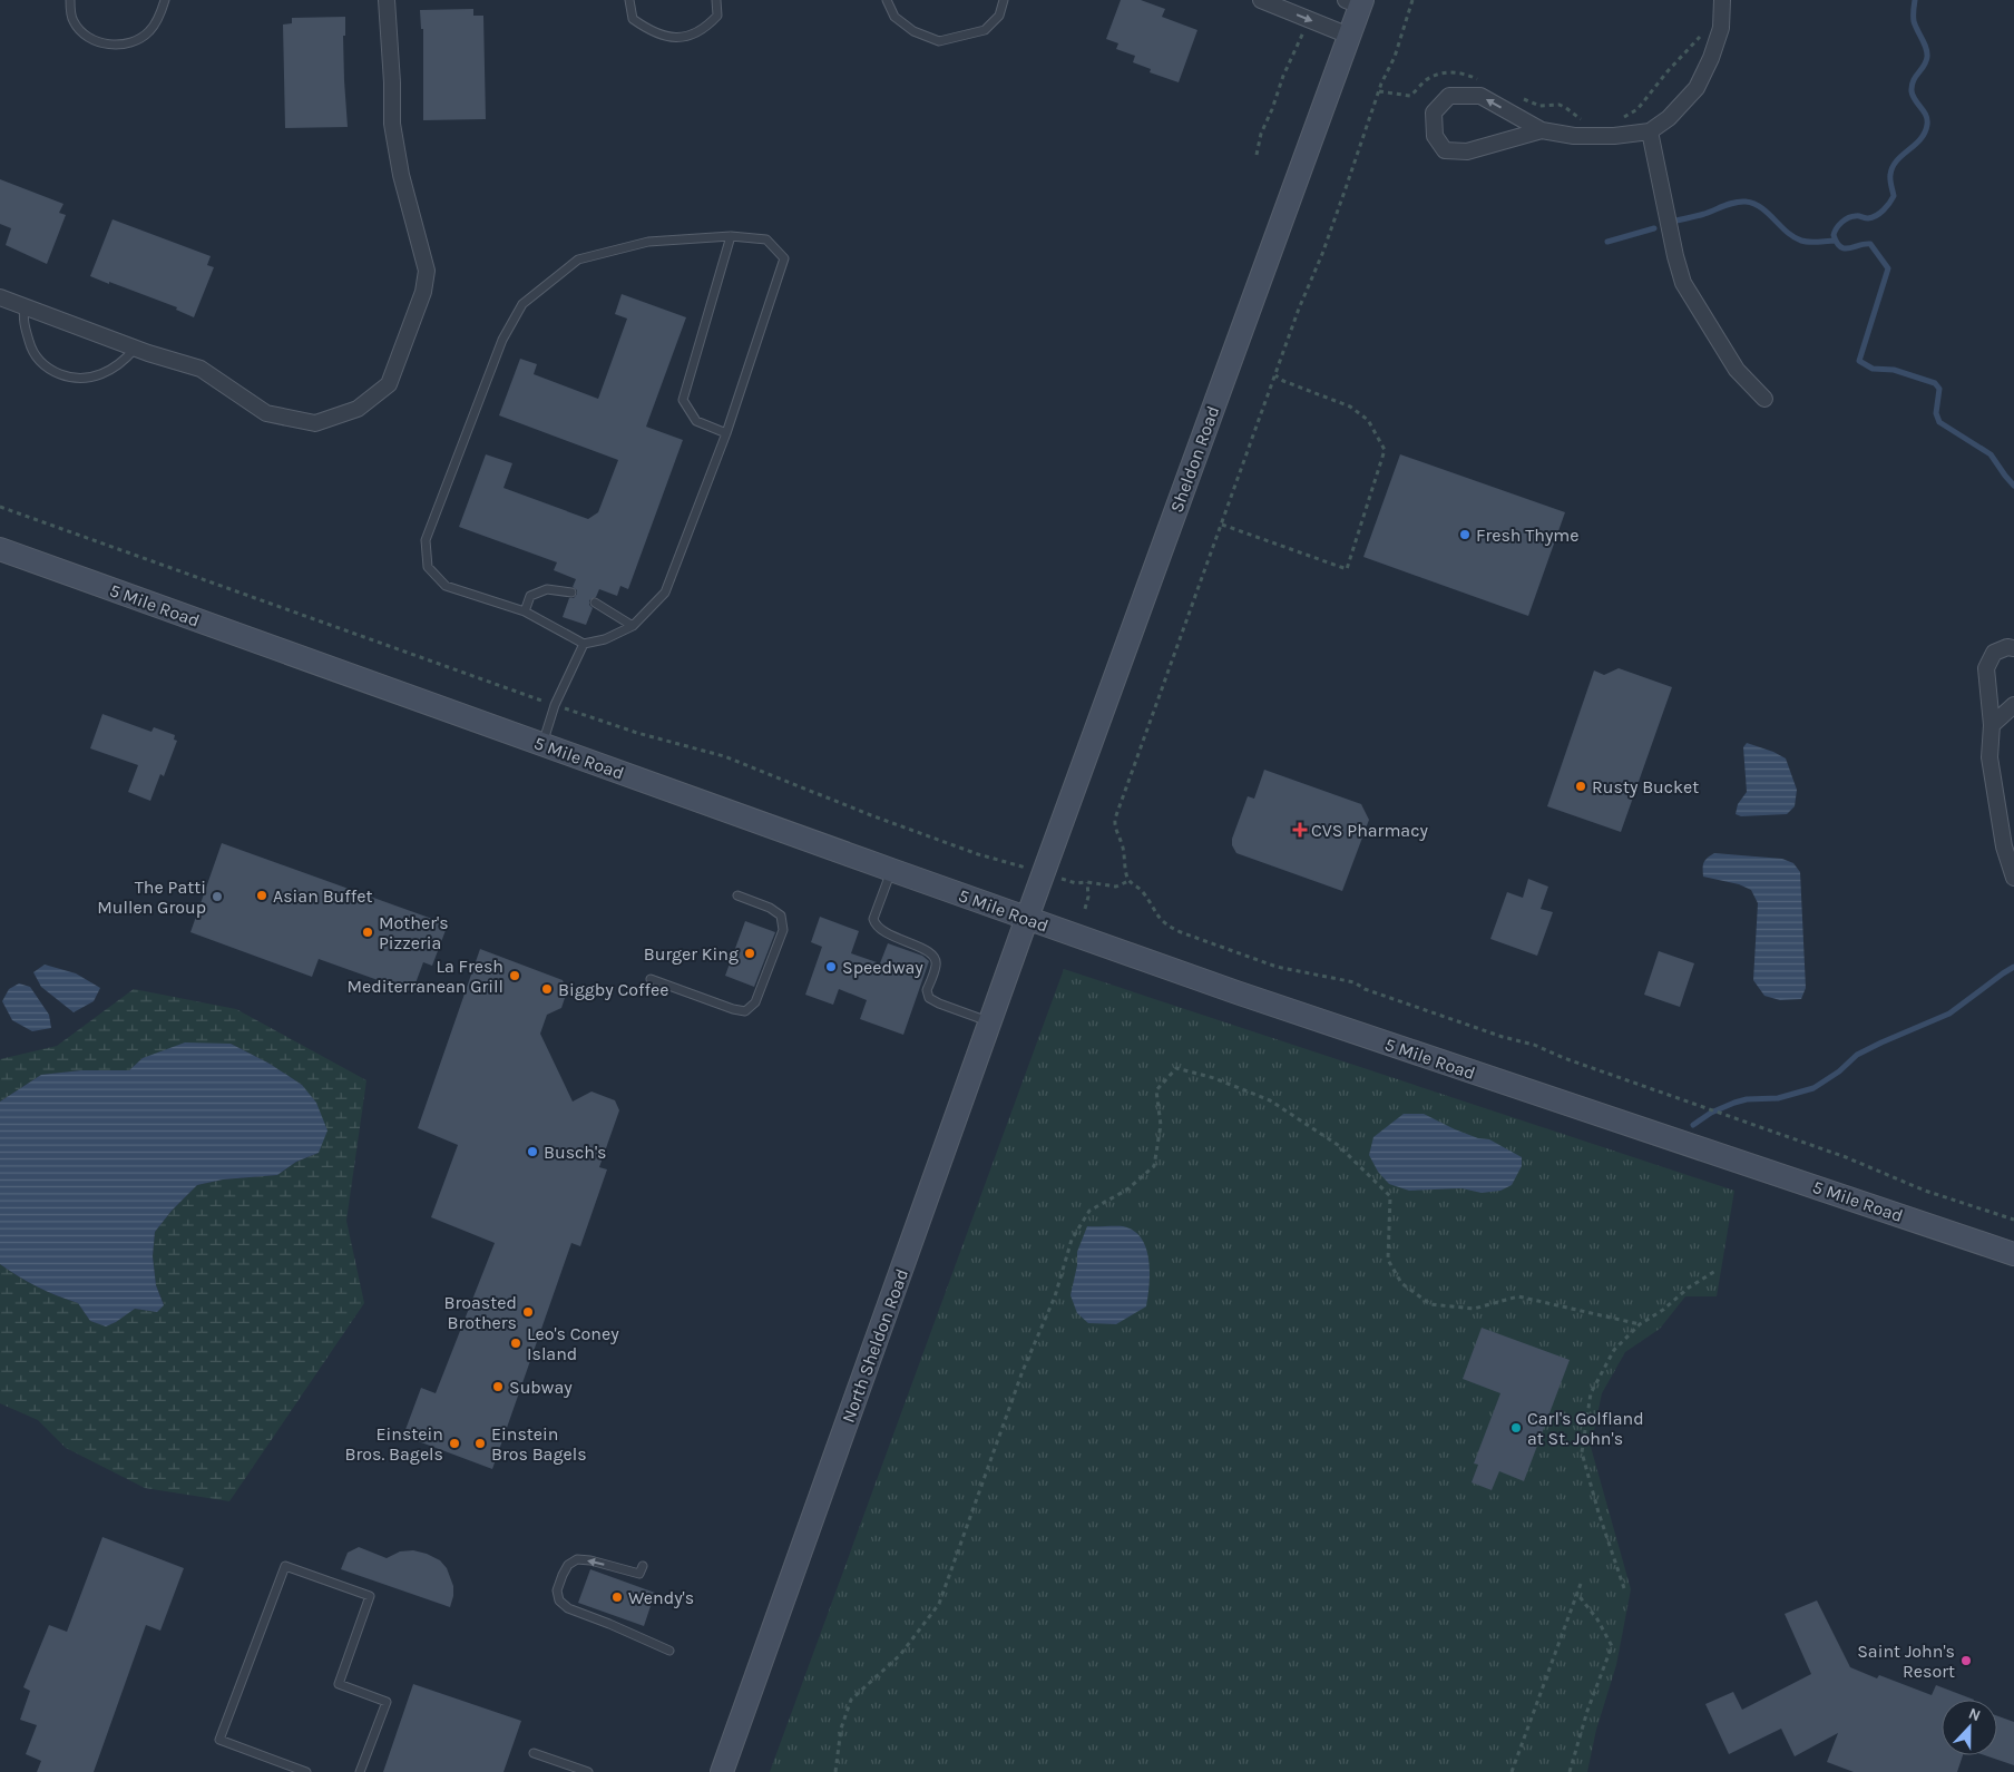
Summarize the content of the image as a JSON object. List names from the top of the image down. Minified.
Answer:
{"streets":{"street":["Sheldon Road","5 Mile Road","North Sheldon Road"]},"crossings":[["Sheldon Road","5 Mile Road"],["Sheldon Road","North Sheldon Road"],["5 Mile Road","North Sheldon Road"]],"places":{"other":["Fresh Thyme","Rusty Bucket","Asian Buffet","The Patti Mullen Group","Mother's Pizzeria","Burger King","Speedway","La Fresh Mediterranean Grill","Biggby Coffee","Busch's","Broasted Brothers","Leo's Coney Island","Subway","Carl's Golfland at St. John's","Einstein Bros. Bagels","Einstein Bros Bagels","Wendy's","Saint John's Resort"],"health":["CVS Pharmacy"]},"north":"top"}
